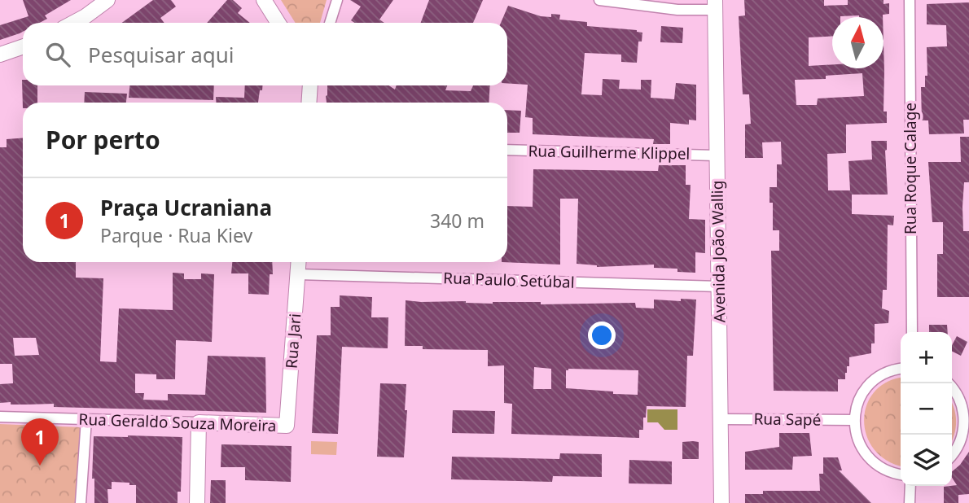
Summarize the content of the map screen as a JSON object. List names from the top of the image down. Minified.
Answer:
{"streets":{"main road":["Avenida João Wallig","Rua Jari","Rua Geraldo Souza Moreira"],"street":["Rua Guilherme Klippel","Rua Roque Calage","Rua Paulo Setúbal","Rua Sapé"]},"crossings":[["Rua Guilherme Klippel","Avenida João Wallig"],["Avenida João Wallig","Rua Paulo Setúbal"],["Avenida João Wallig","Rua Sapé"],["Rua Paulo Setúbal","Rua Jari"],["Rua Jari","Rua Geraldo Souza Moreira"]],"north":"top","page":{"search":"Pesquisar aqui","heading":"Por perto","list":[{"mark":"1","name":"Praça Ucraniana","note":"Parque · Rua Kiev","value":"340 m"}],"map_buttons":["+","−"],"pins":"1"}}
